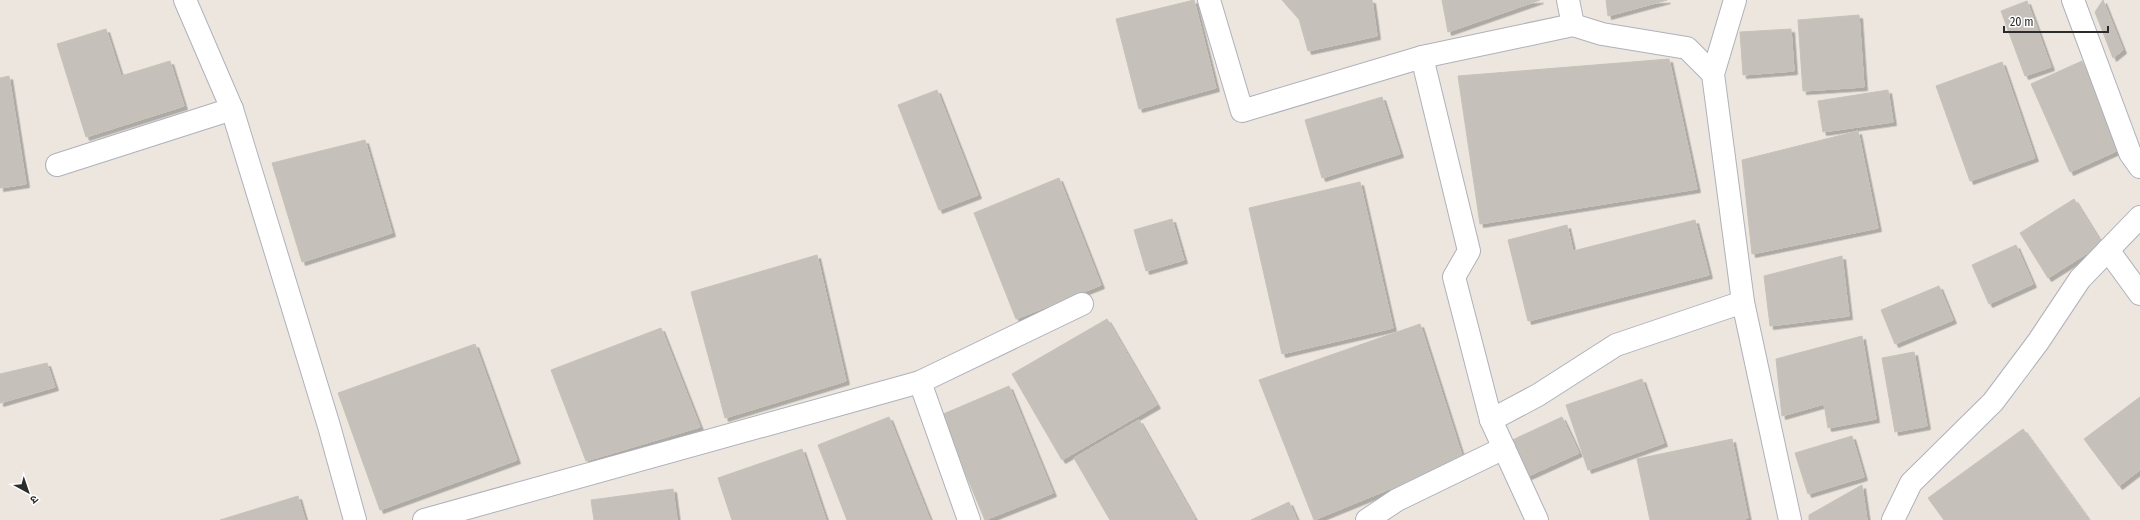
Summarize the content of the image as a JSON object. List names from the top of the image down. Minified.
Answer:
{"scale_bar":"20 m","north":"bottom right"}
